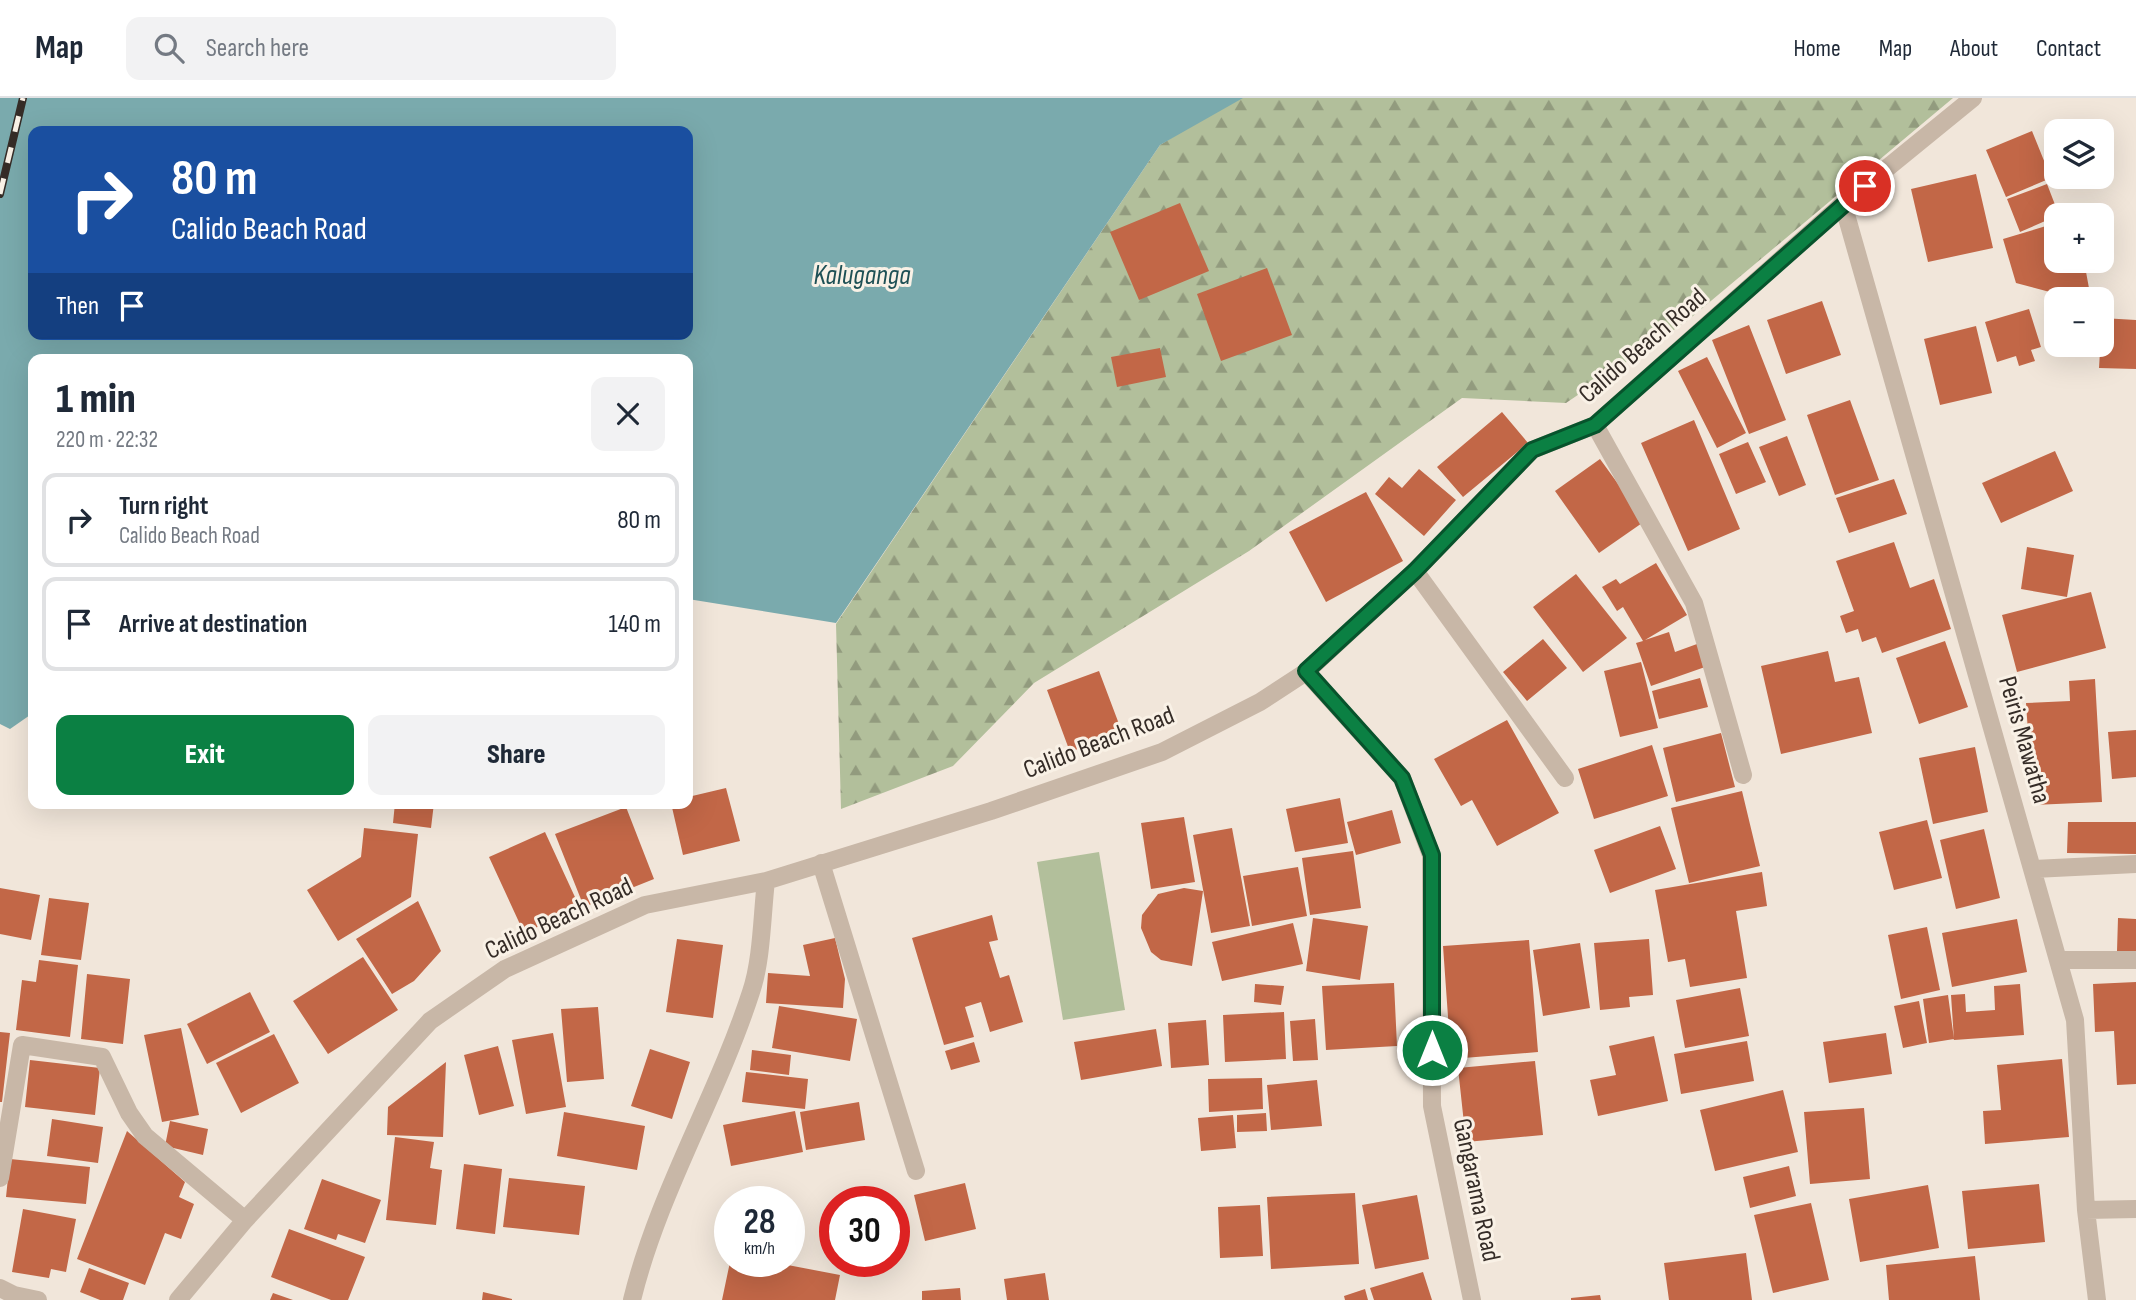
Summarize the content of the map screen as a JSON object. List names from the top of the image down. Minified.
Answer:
{"streets":{"street":["Calido Beach Road","Peiris Mawatha","Gangarama Road"]},"crossings":[["Calido Beach Road","Peiris Mawatha"],["Calido Beach Road","Gangarama Road"]],"water":["Kaluganga"],"page":{"header":"Map","search":"Search here","nav":["Home","Map","About","Contact"],"map_buttons":["+","−"],"turn":["80 m","Calido Beach Road"],"then":"Then","heading":["1 min","220 m · 22:32"],"list":[{"name":"Turn right","note":"Calido Beach Road","value":"80 m"},{"name":"Arrive at destination","value":"140 m"}],"buttons":["Exit","Share"],"speed":"28 km/h","limit":"30"}}
